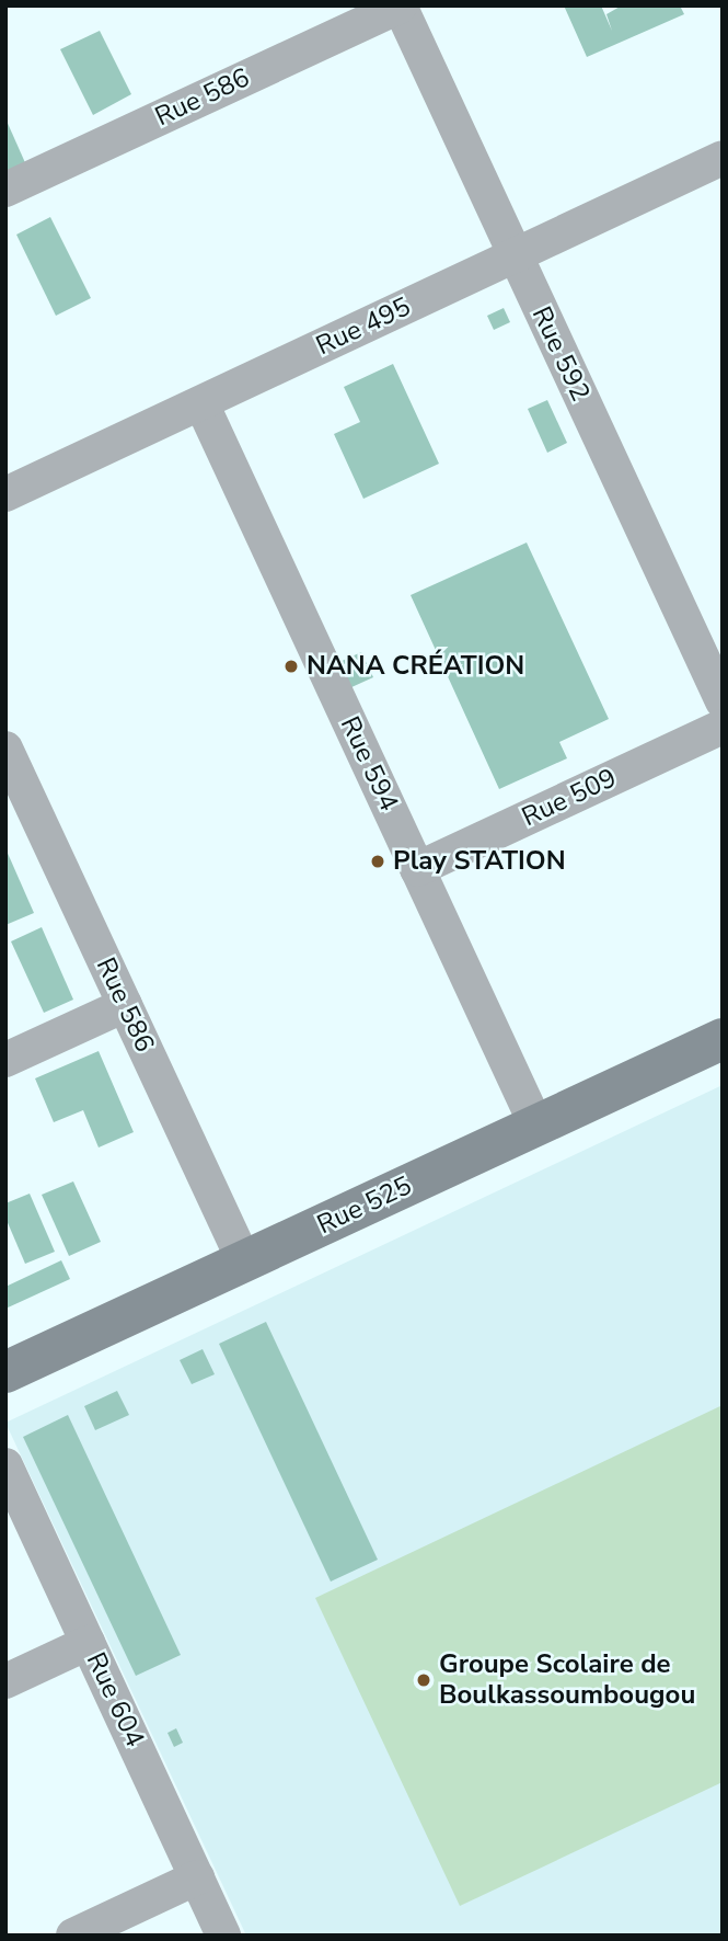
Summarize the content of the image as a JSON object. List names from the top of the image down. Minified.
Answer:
{"streets":{"street":["Rue 586","Rue 495","Rue 592","Rue 594","Rue 509","Rue 525","Rue 604"]},"crossings":[["Rue 586","Rue 592"],["Rue 586","Rue 525"],["Rue 495","Rue 592"],["Rue 495","Rue 594"],["Rue 594","Rue 509"],["Rue 594","Rue 525"]],"places":["NANA CRÉATION","Play STATION","Groupe Scolaire de Boulkassoumbougou"]}
